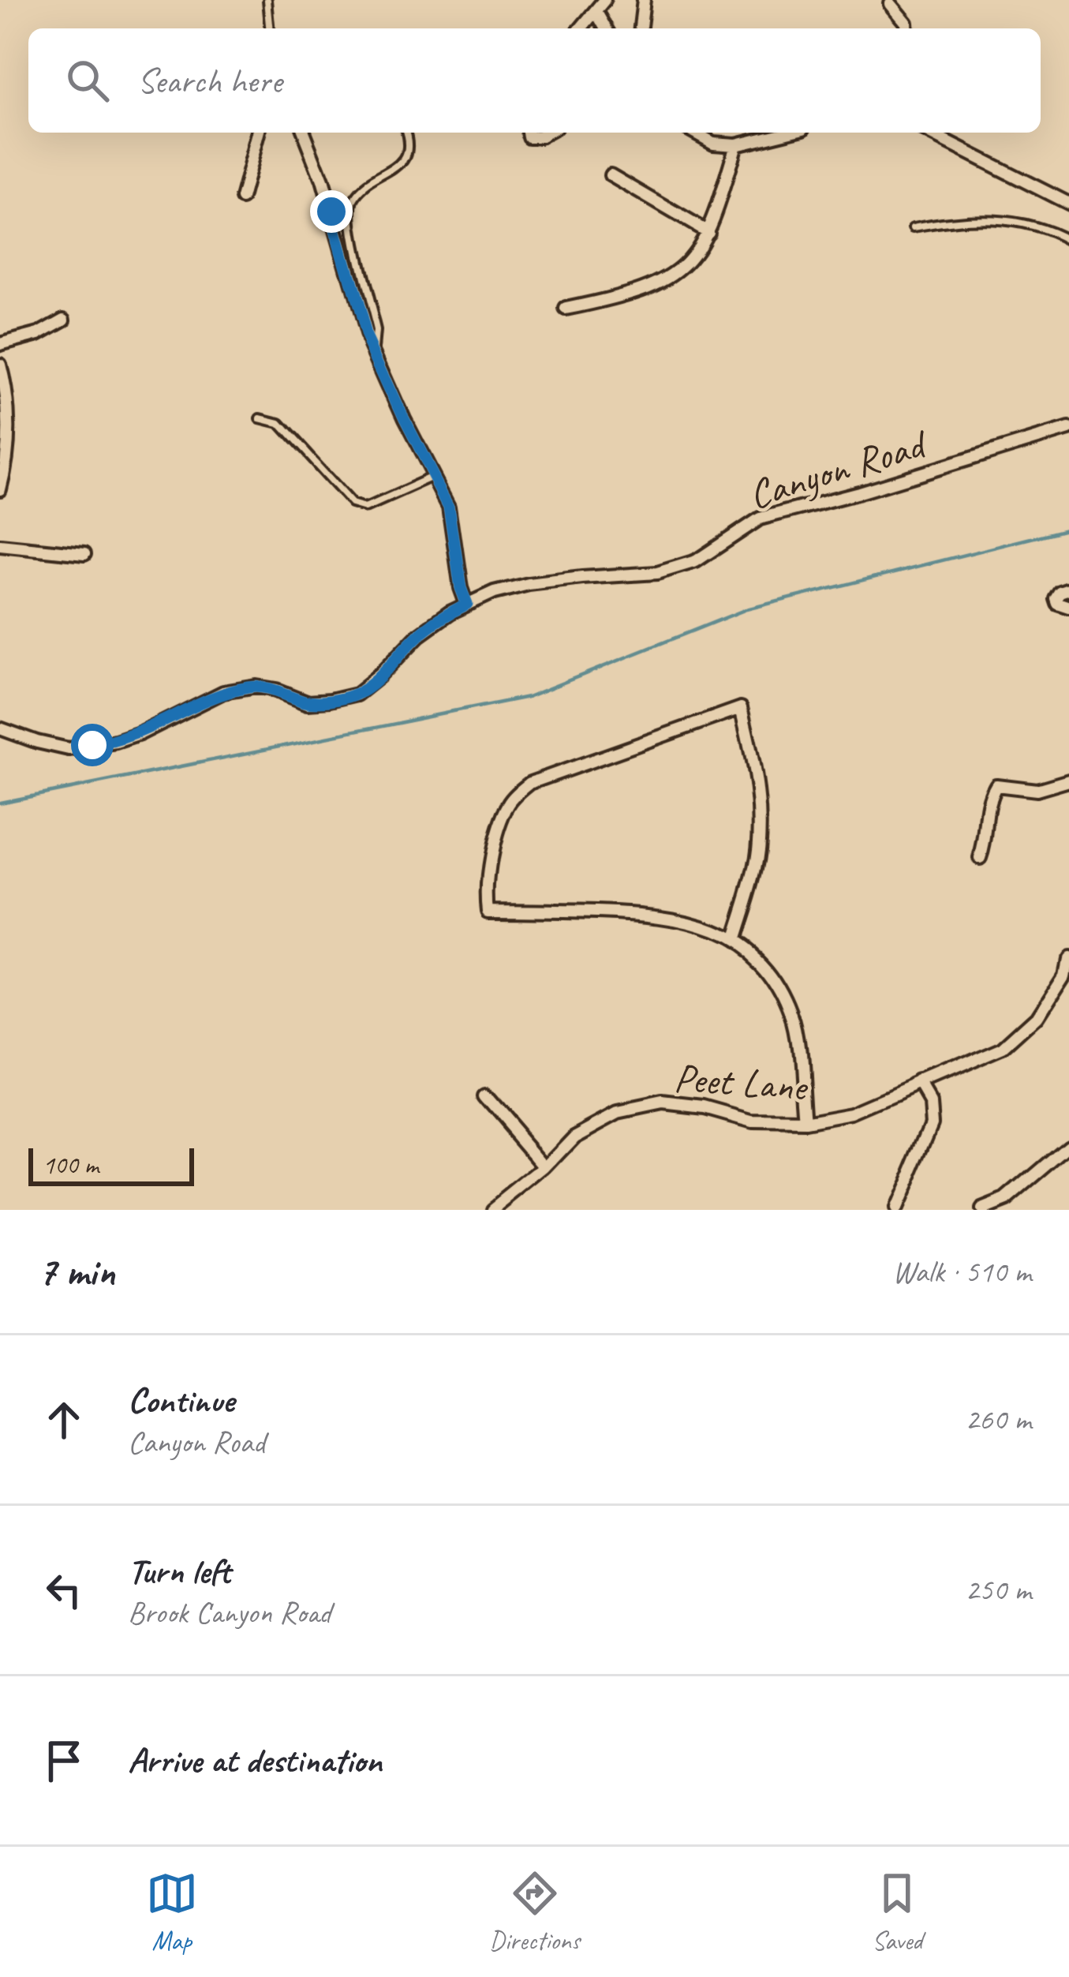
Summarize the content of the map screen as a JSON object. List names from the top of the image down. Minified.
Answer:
{"streets":{"street":["Canyon Road","Peet Lane"]},"scale_bar":"100 m","page":{"search":"Search here","scale":"100 m","heading":["7 min","Walk · 510 m"],"list":[["Continue","Canyon Road","260 m"],["Turn left","Brook Canyon Road","250 m"],"Arrive at destination"],"nav":["Map","Directions","Saved"]}}
